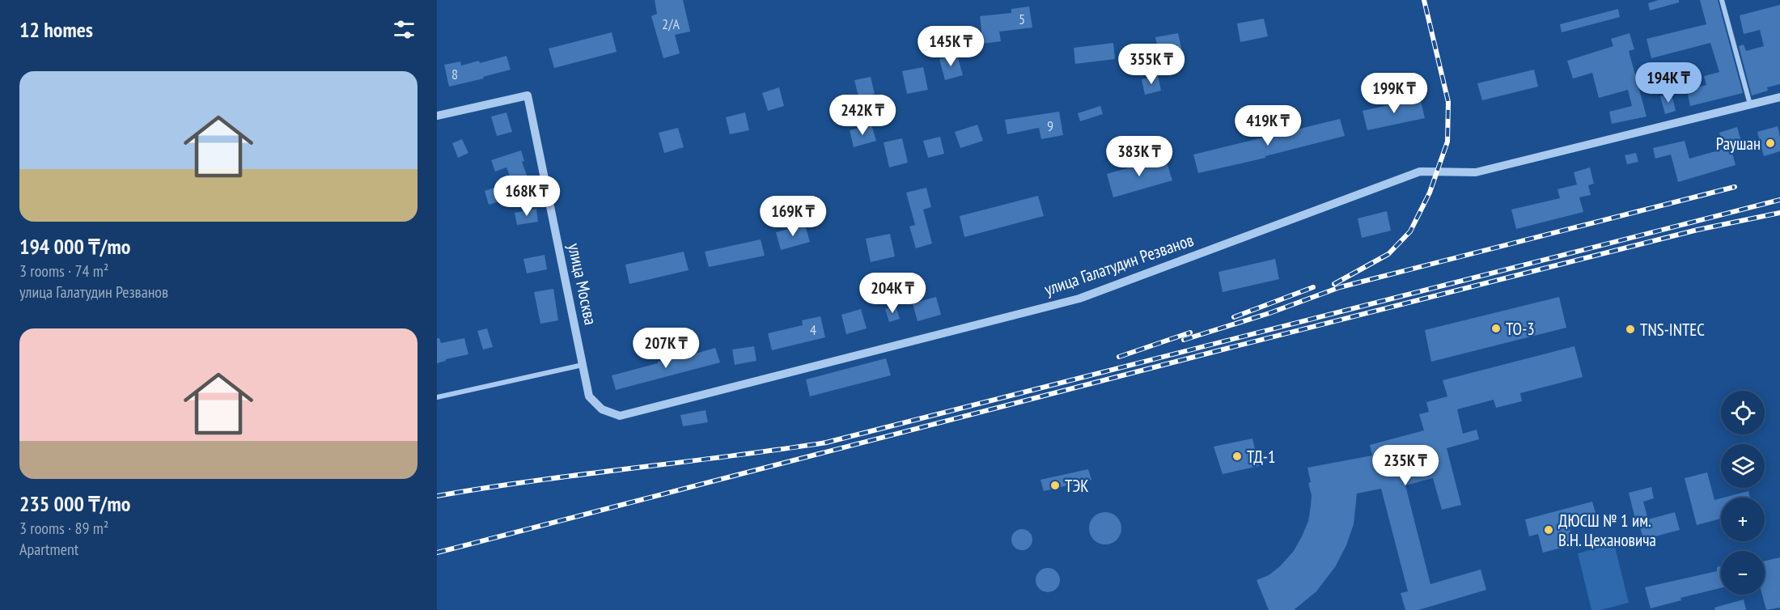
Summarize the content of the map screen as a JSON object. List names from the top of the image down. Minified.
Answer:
{"streets":{"street":["улица Галатудин Резванов","улица Москва"]},"crossings":[["улица Галатудин Резванов","улица Москва"]],"places":["Раушан","ТО-3","TNS-INTEC","ТД-1","ТЭК","ДЮСШ № 1 им. В.Н. Цехановича"],"house_numbers":["5","2/А","8","9","4"],"page":{"heading":"12 homes","price":["145K ₸","355K ₸","194K ₸","199K ₸","242K ₸","419K ₸","383K ₸","168K ₸","169K ₸","204K ₸","207K ₸","235K ₸"],"list":[{"name":"194 000 ₸/mo","note":"3 rooms · 74 m² · улица Галатудин Резванов"},{"name":"235 000 ₸/mo","note":"3 rooms · 89 m² · Apartment"}],"map_buttons":["+","−"]}}
